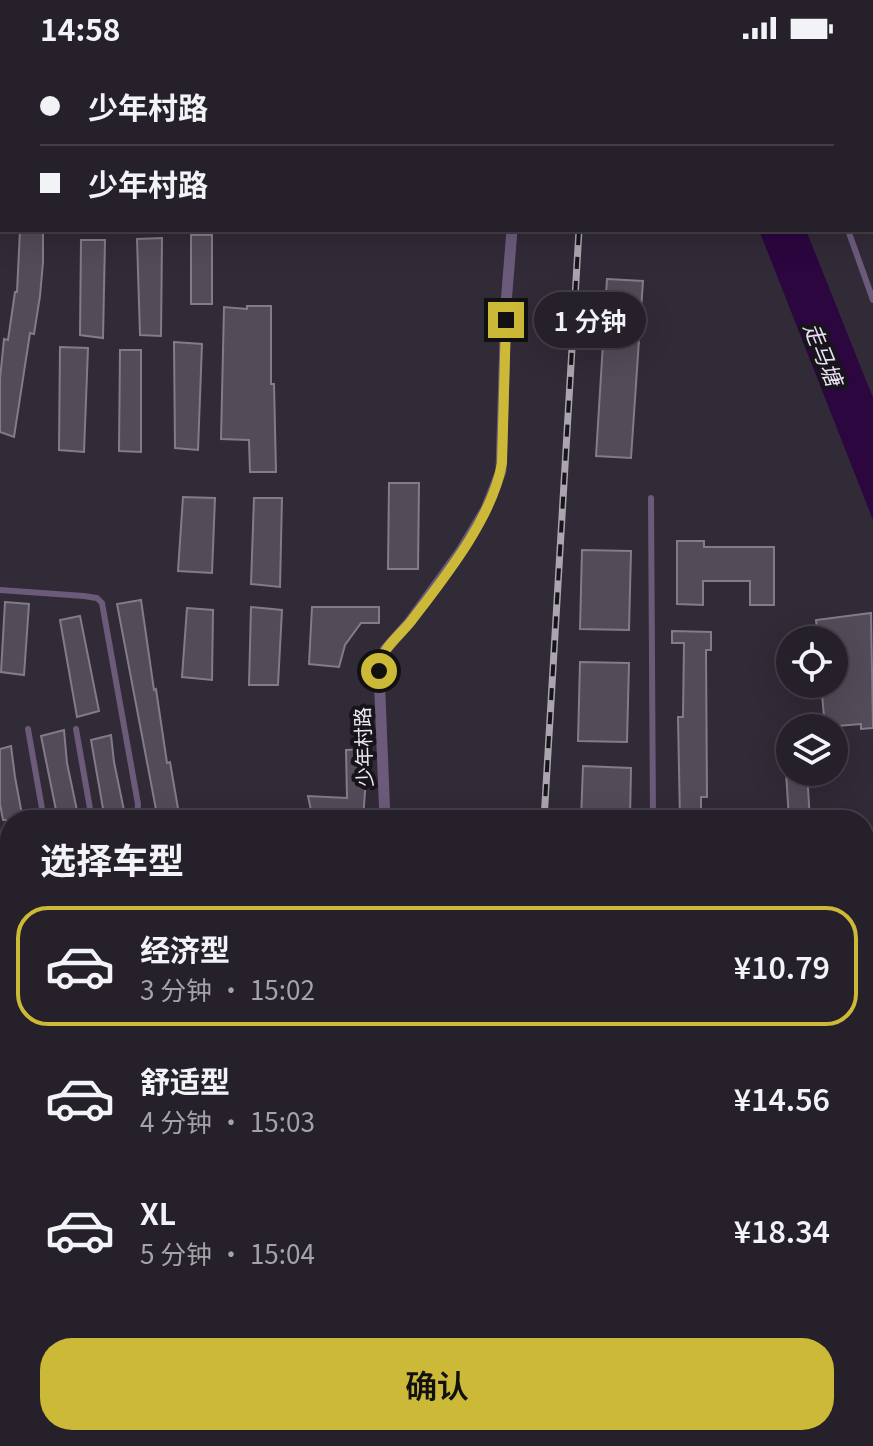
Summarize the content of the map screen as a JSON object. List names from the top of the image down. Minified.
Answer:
{"streets":{"street":["少年村路"]},"water":["走马塘"],"page":{"status":"14:58","banner":["少年村路","少年村路"],"bubble":"1 分钟","heading":"选择车型","list":[{"name":"经济型","note":"3 分钟 · 15:02","value":"¥10.79"},{"name":"舒适型","note":"4 分钟 · 15:03","value":"¥14.56"},{"name":"XL","note":"5 分钟 · 15:04","value":"¥18.34"}],"buttons":"确认"}}
